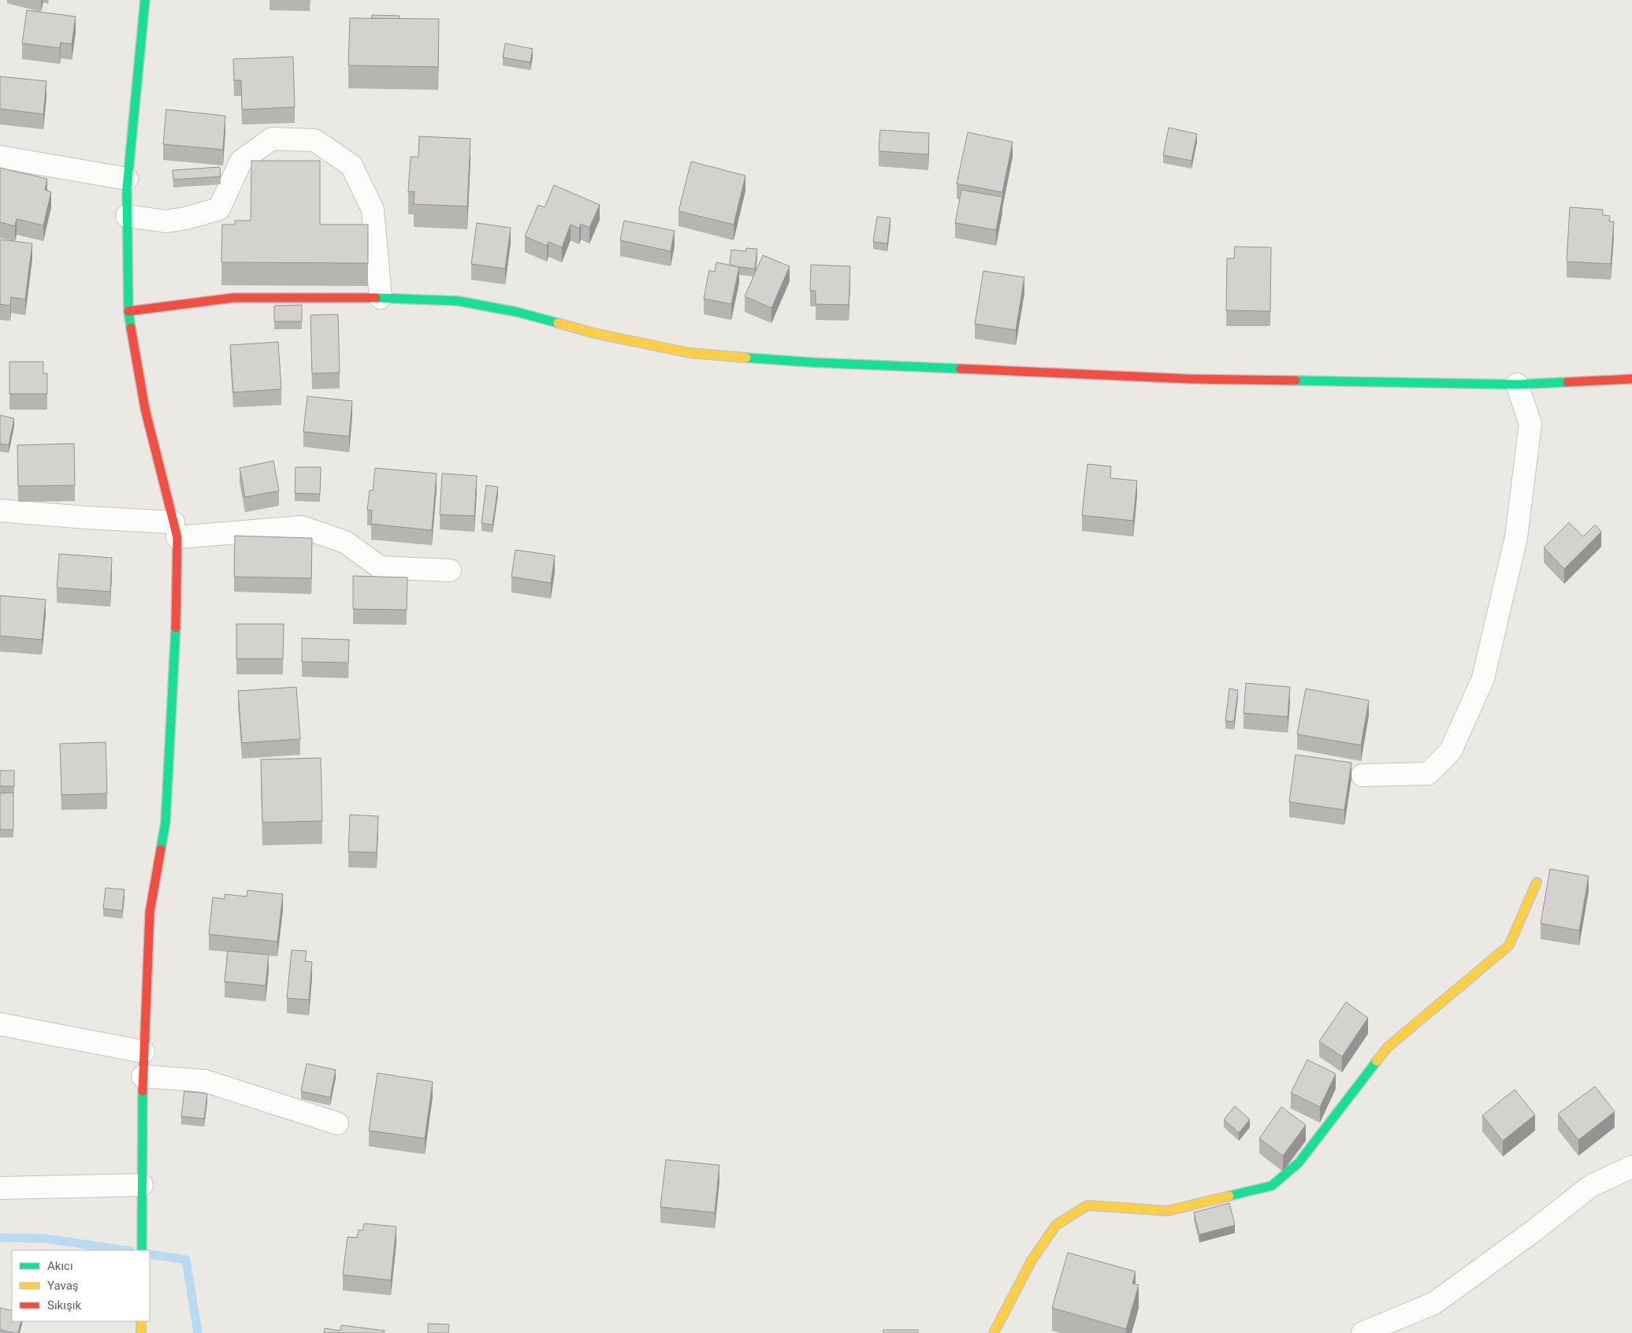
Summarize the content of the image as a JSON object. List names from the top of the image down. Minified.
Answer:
{"legend":["Akıcı","Yavaş","Sıkışık"]}
